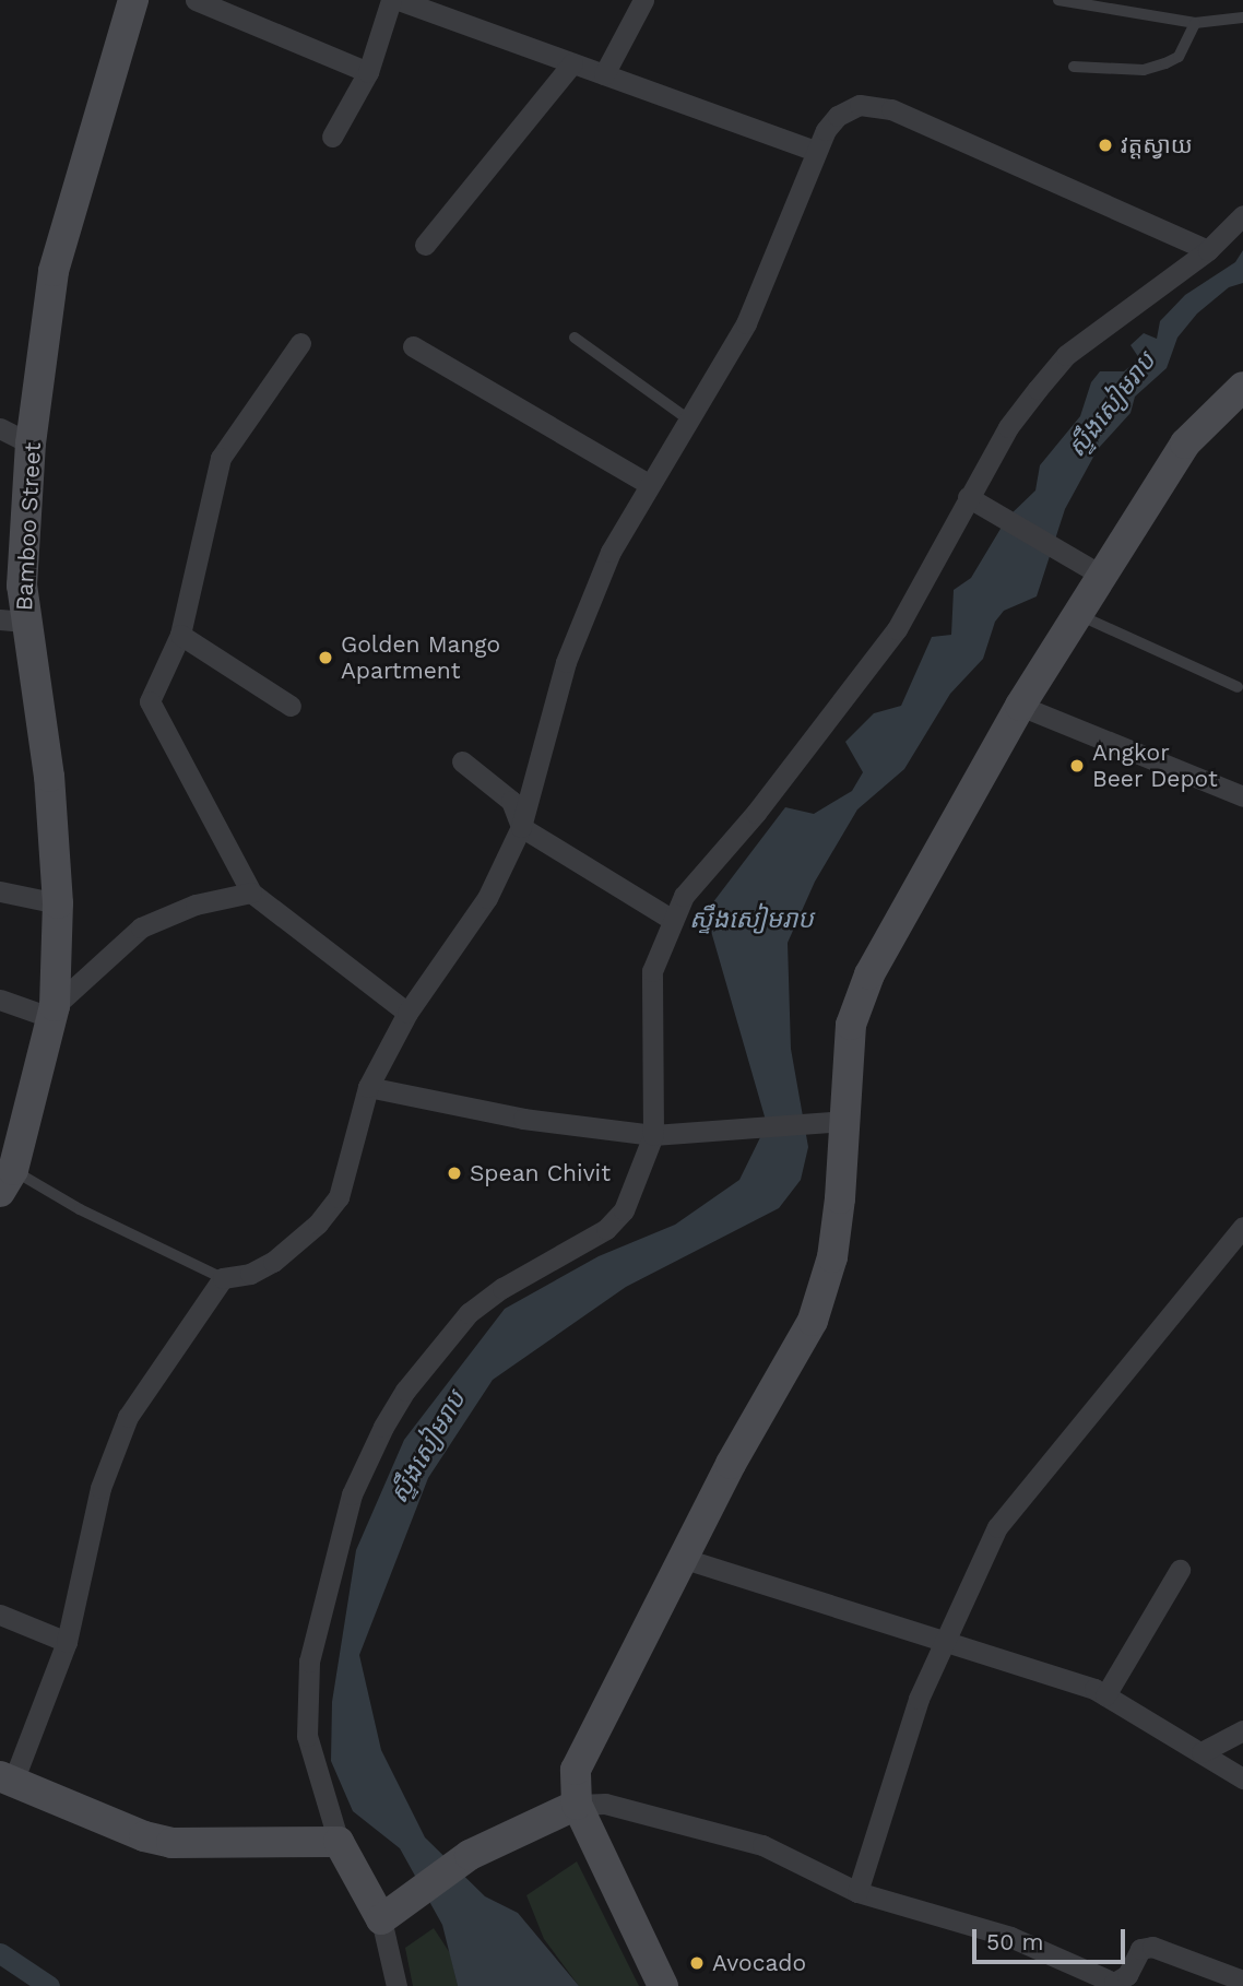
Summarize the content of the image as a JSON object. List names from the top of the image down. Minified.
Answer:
{"streets":{"street":["Bamboo Street"]},"water":["ស្ទឹងសៀមរាប"],"places":["វត្តស្វាយ","Golden Mango Apartment","Angkor Beer Depot","Spean Chivit","Avocado"],"scale_bar":"50 m"}
